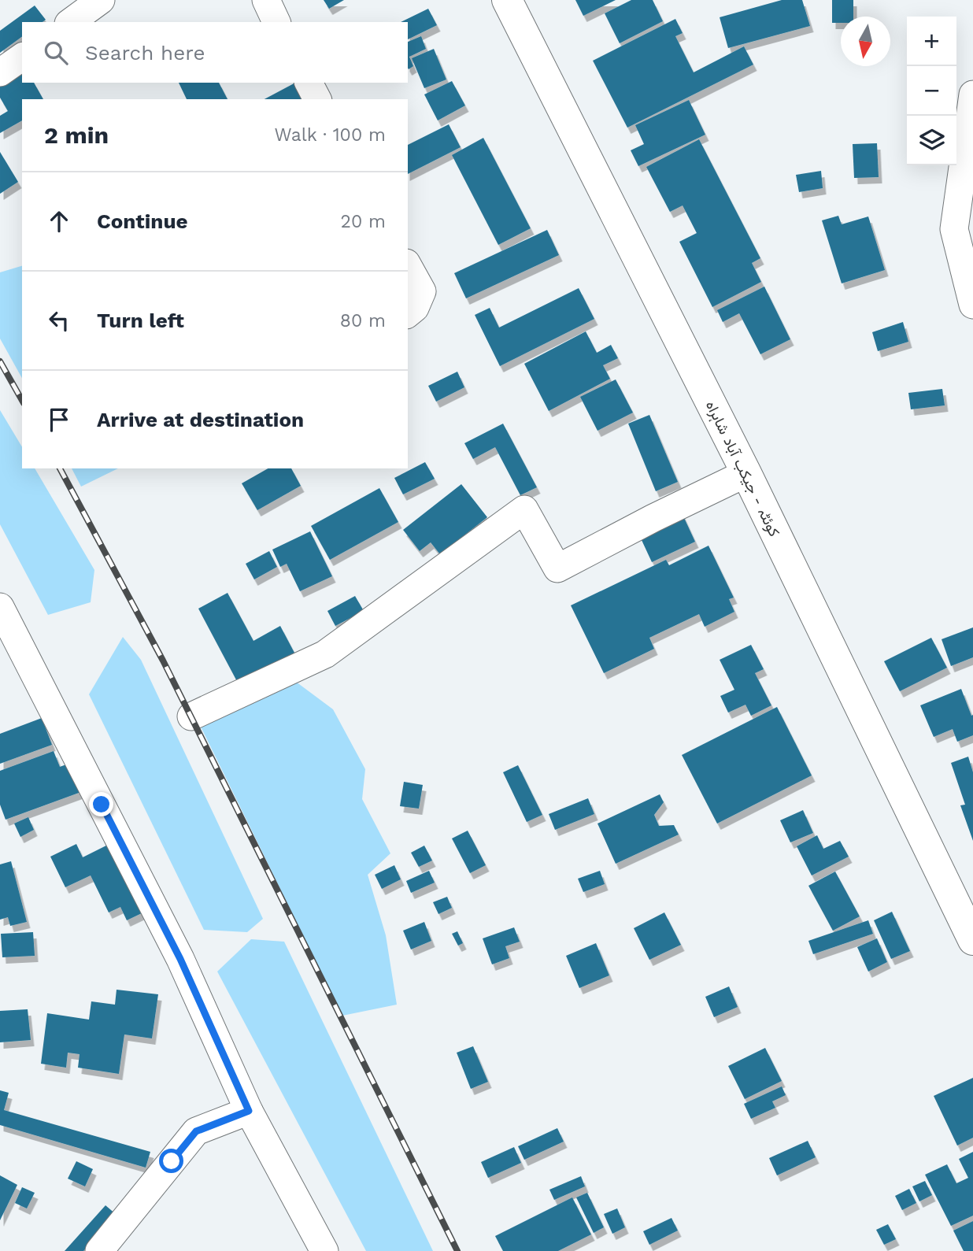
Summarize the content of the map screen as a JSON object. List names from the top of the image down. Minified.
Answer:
{"streets":{"highway":["کوئٹہ - جیکب آباد شاہراہ"]},"north":"bottom","page":{"map_buttons":["+","−"],"search":"Search here","heading":["2 min","Walk · 100 m"],"list":[["Continue","20 m"],["Turn left","80 m"],"Arrive at destination"]}}
